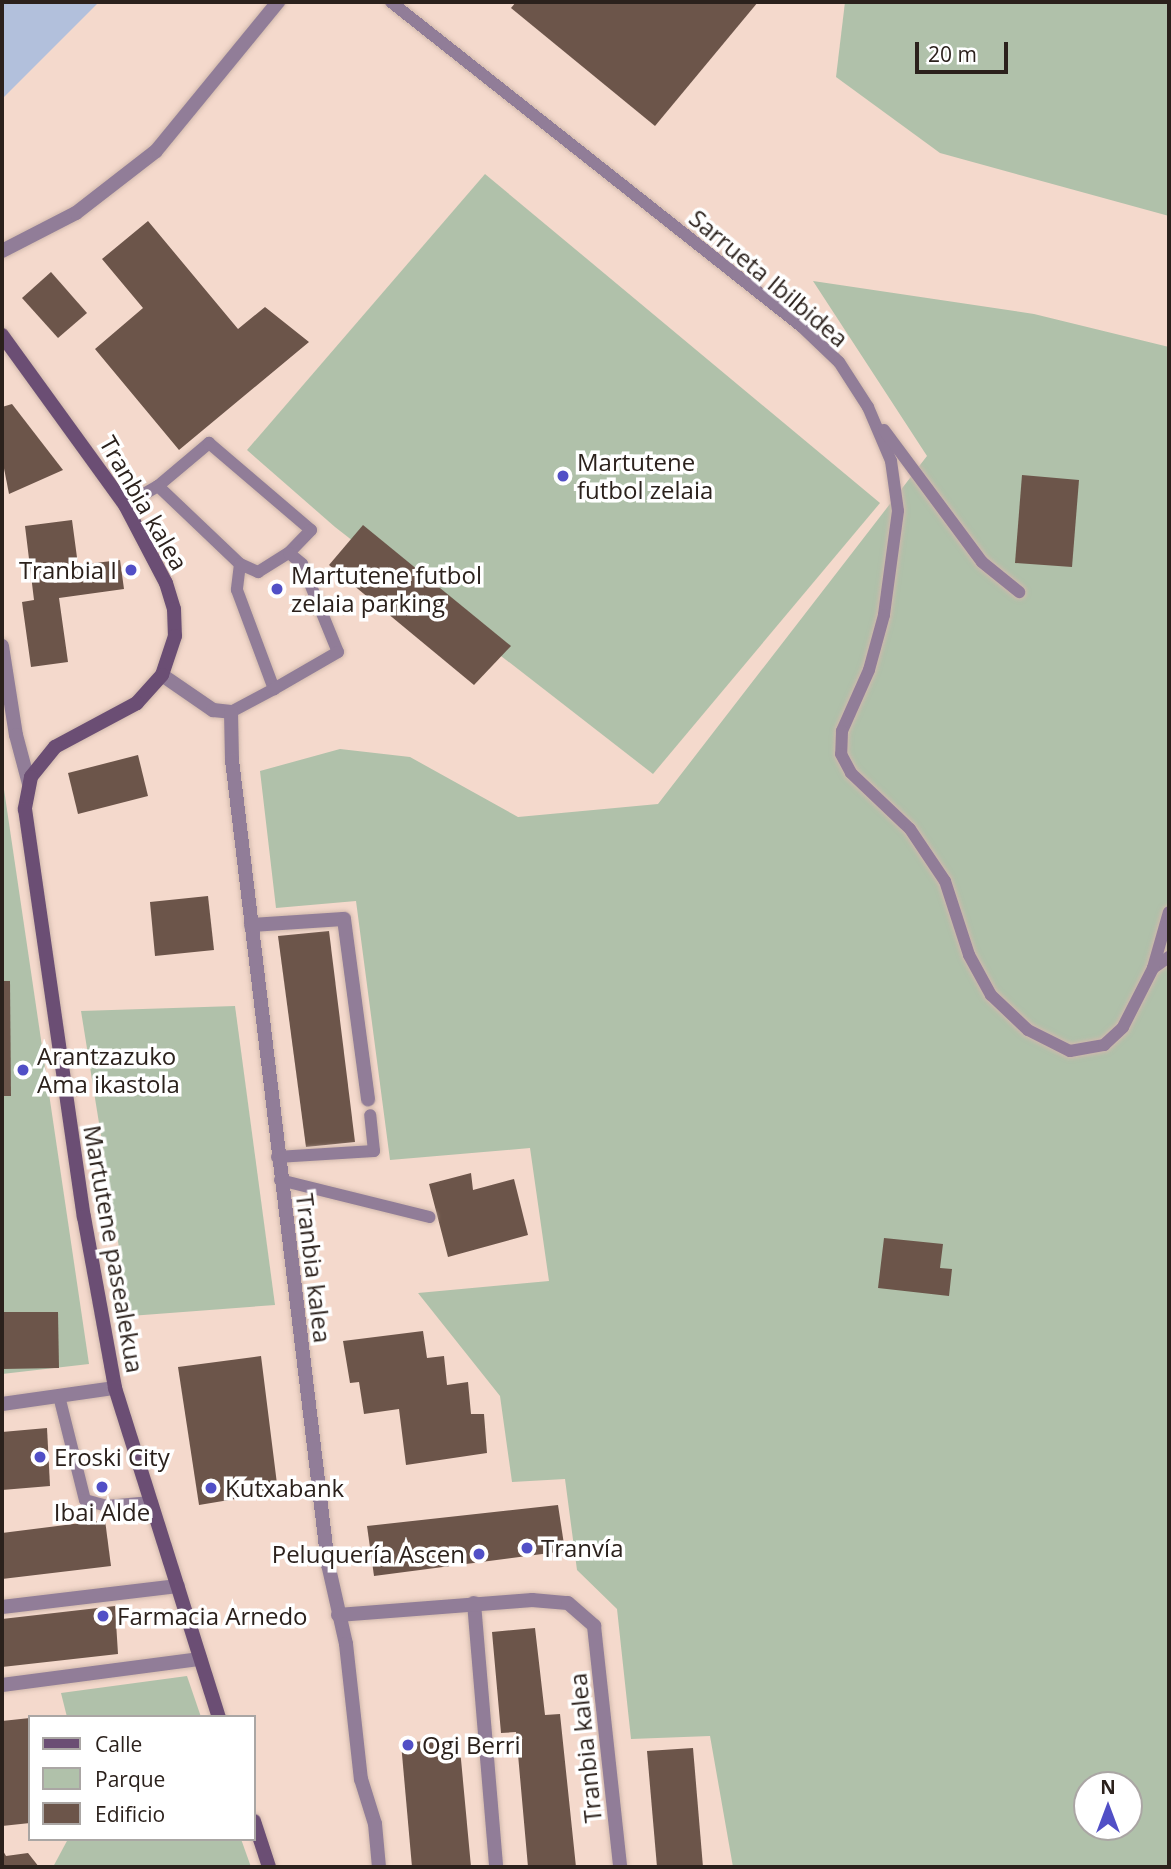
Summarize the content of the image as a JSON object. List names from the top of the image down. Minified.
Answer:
{"streets":{"main road":["Tranbia kalea","Martutene pasealekua"],"lane":["Sarrueta Ibilbidea"]},"places":["Martutene futbol zelaia","Tranbia I","Martutene futbol zelaia parking","Arantzazuko Ama ikastola","Eroski City","Ibai Alde","Kutxabank","Tranvía","Peluquería Ascen","Farmacia Arnedo","Ogi Berri"],"legend":["Calle","Parque","Edificio"],"scale_bar":"20 m","north":"top"}
